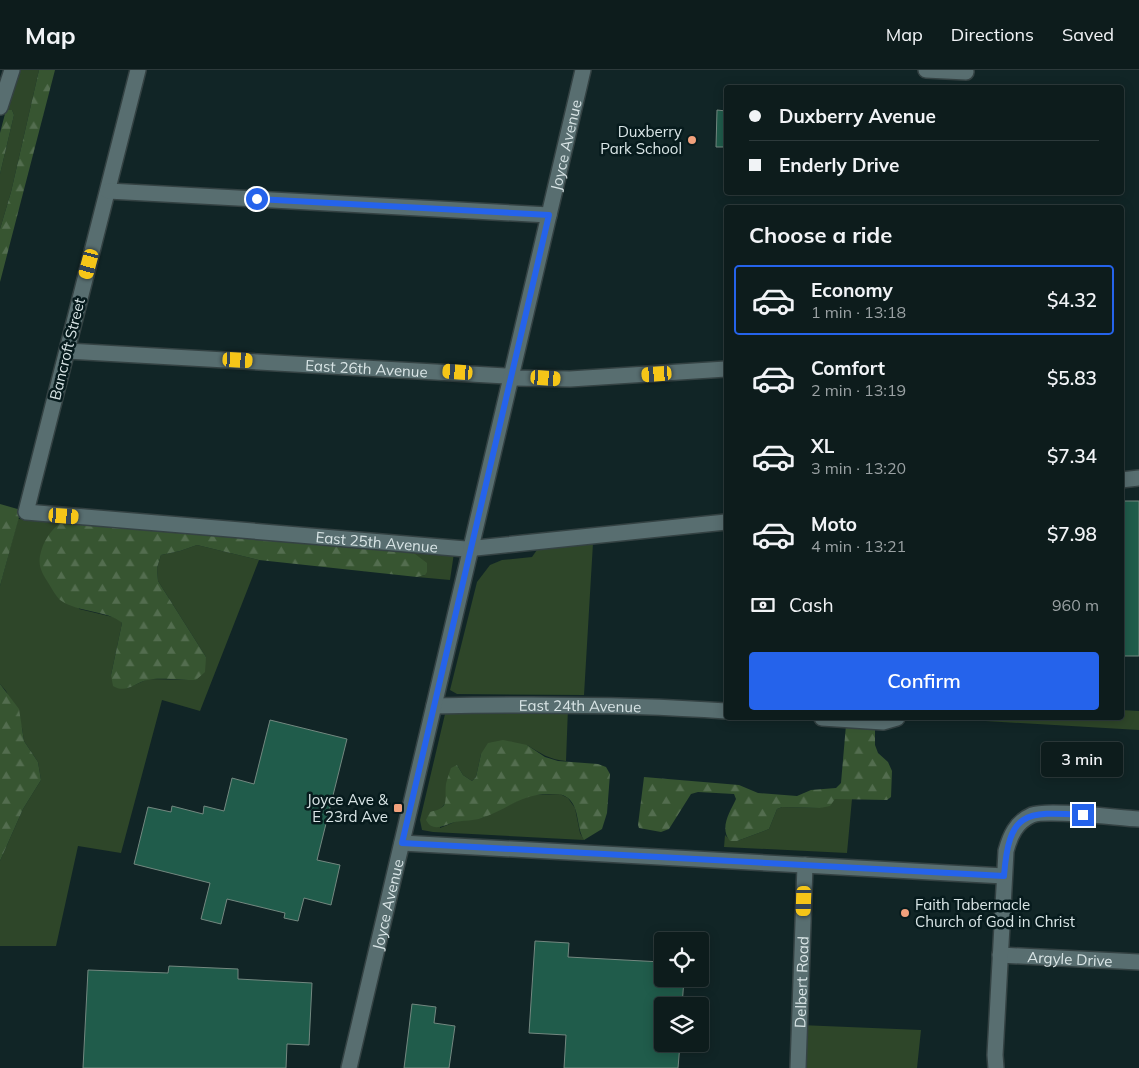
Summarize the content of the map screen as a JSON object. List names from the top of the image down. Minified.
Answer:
{"streets":{"street":["Joyce Avenue","Bancroft Street","East 26th Avenue","East 25th Avenue","East 24th Avenue","Argyle Drive","Delbert Road"]},"crossings":[["Joyce Avenue","East 26th Avenue"],["Joyce Avenue","East 25th Avenue"],["Joyce Avenue","East 24th Avenue"],["Bancroft Street","East 26th Avenue"],["Bancroft Street","East 25th Avenue"]],"places":{"other":["Duxberry Park School","Faith Tabernacle Church of God in Christ"],"transit":["Joyce Ave & E 23rd Ave"]},"page":{"header":"Map","nav":["Map","Directions","Saved"],"banner":["Duxberry Avenue","Enderly Drive"],"heading":"Choose a ride","list":[{"name":"Economy","note":"1 min · 13:18","value":"$4.32"},{"name":"Comfort","note":"2 min · 13:19","value":"$5.83"},{"name":"XL","note":"3 min · 13:20","value":"$7.34"},{"name":"Moto","note":"4 min · 13:21","value":"$7.98"}],"pay":["Cash","960 m"],"buttons":"Confirm","bubble":"3 min"}}
